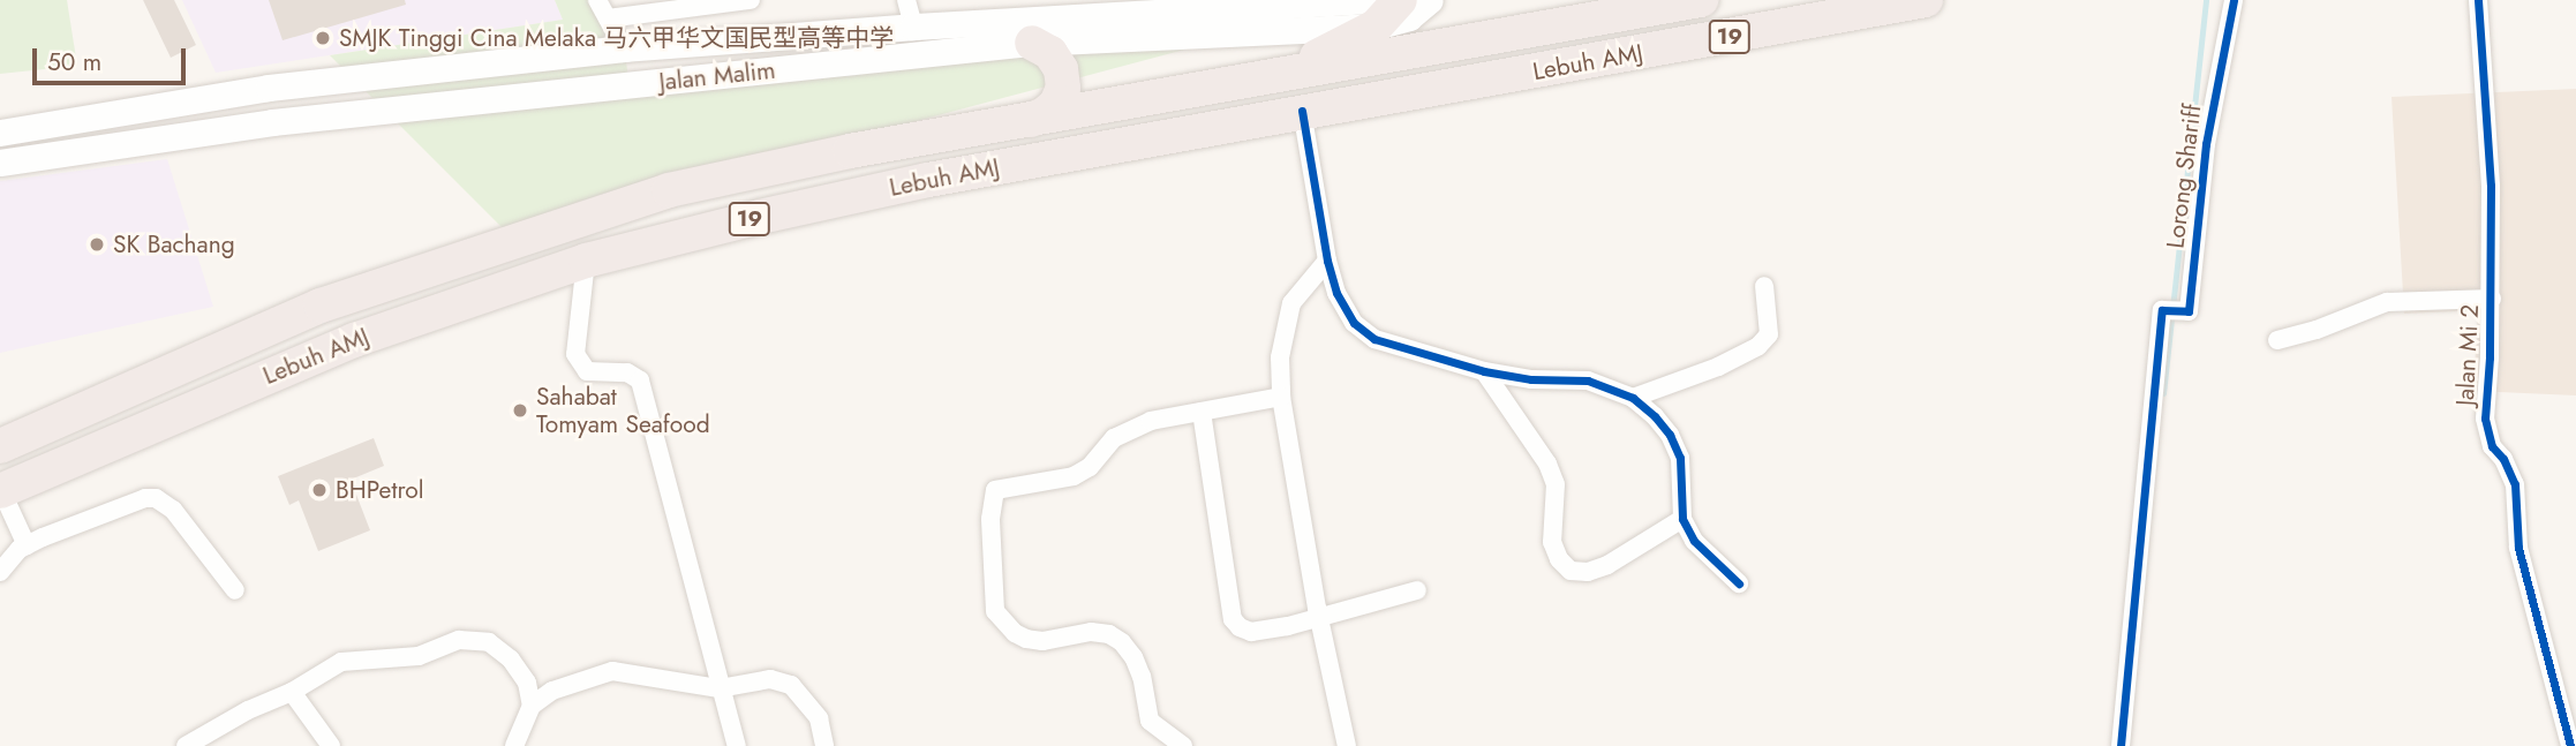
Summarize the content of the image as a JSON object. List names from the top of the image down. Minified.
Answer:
{"streets":{"highway":["19","Lebuh AMJ"],"main road":["Jalan Malim"],"street":["Lorong Shariff","Jalan Mi 2"]},"places":["SMJK Tinggi Cina Melaka 马六甲华文国民型高等中学","SK Bachang","Sahabat Tomyam Seafood","BHPetrol"],"scale_bar":"50 m"}
